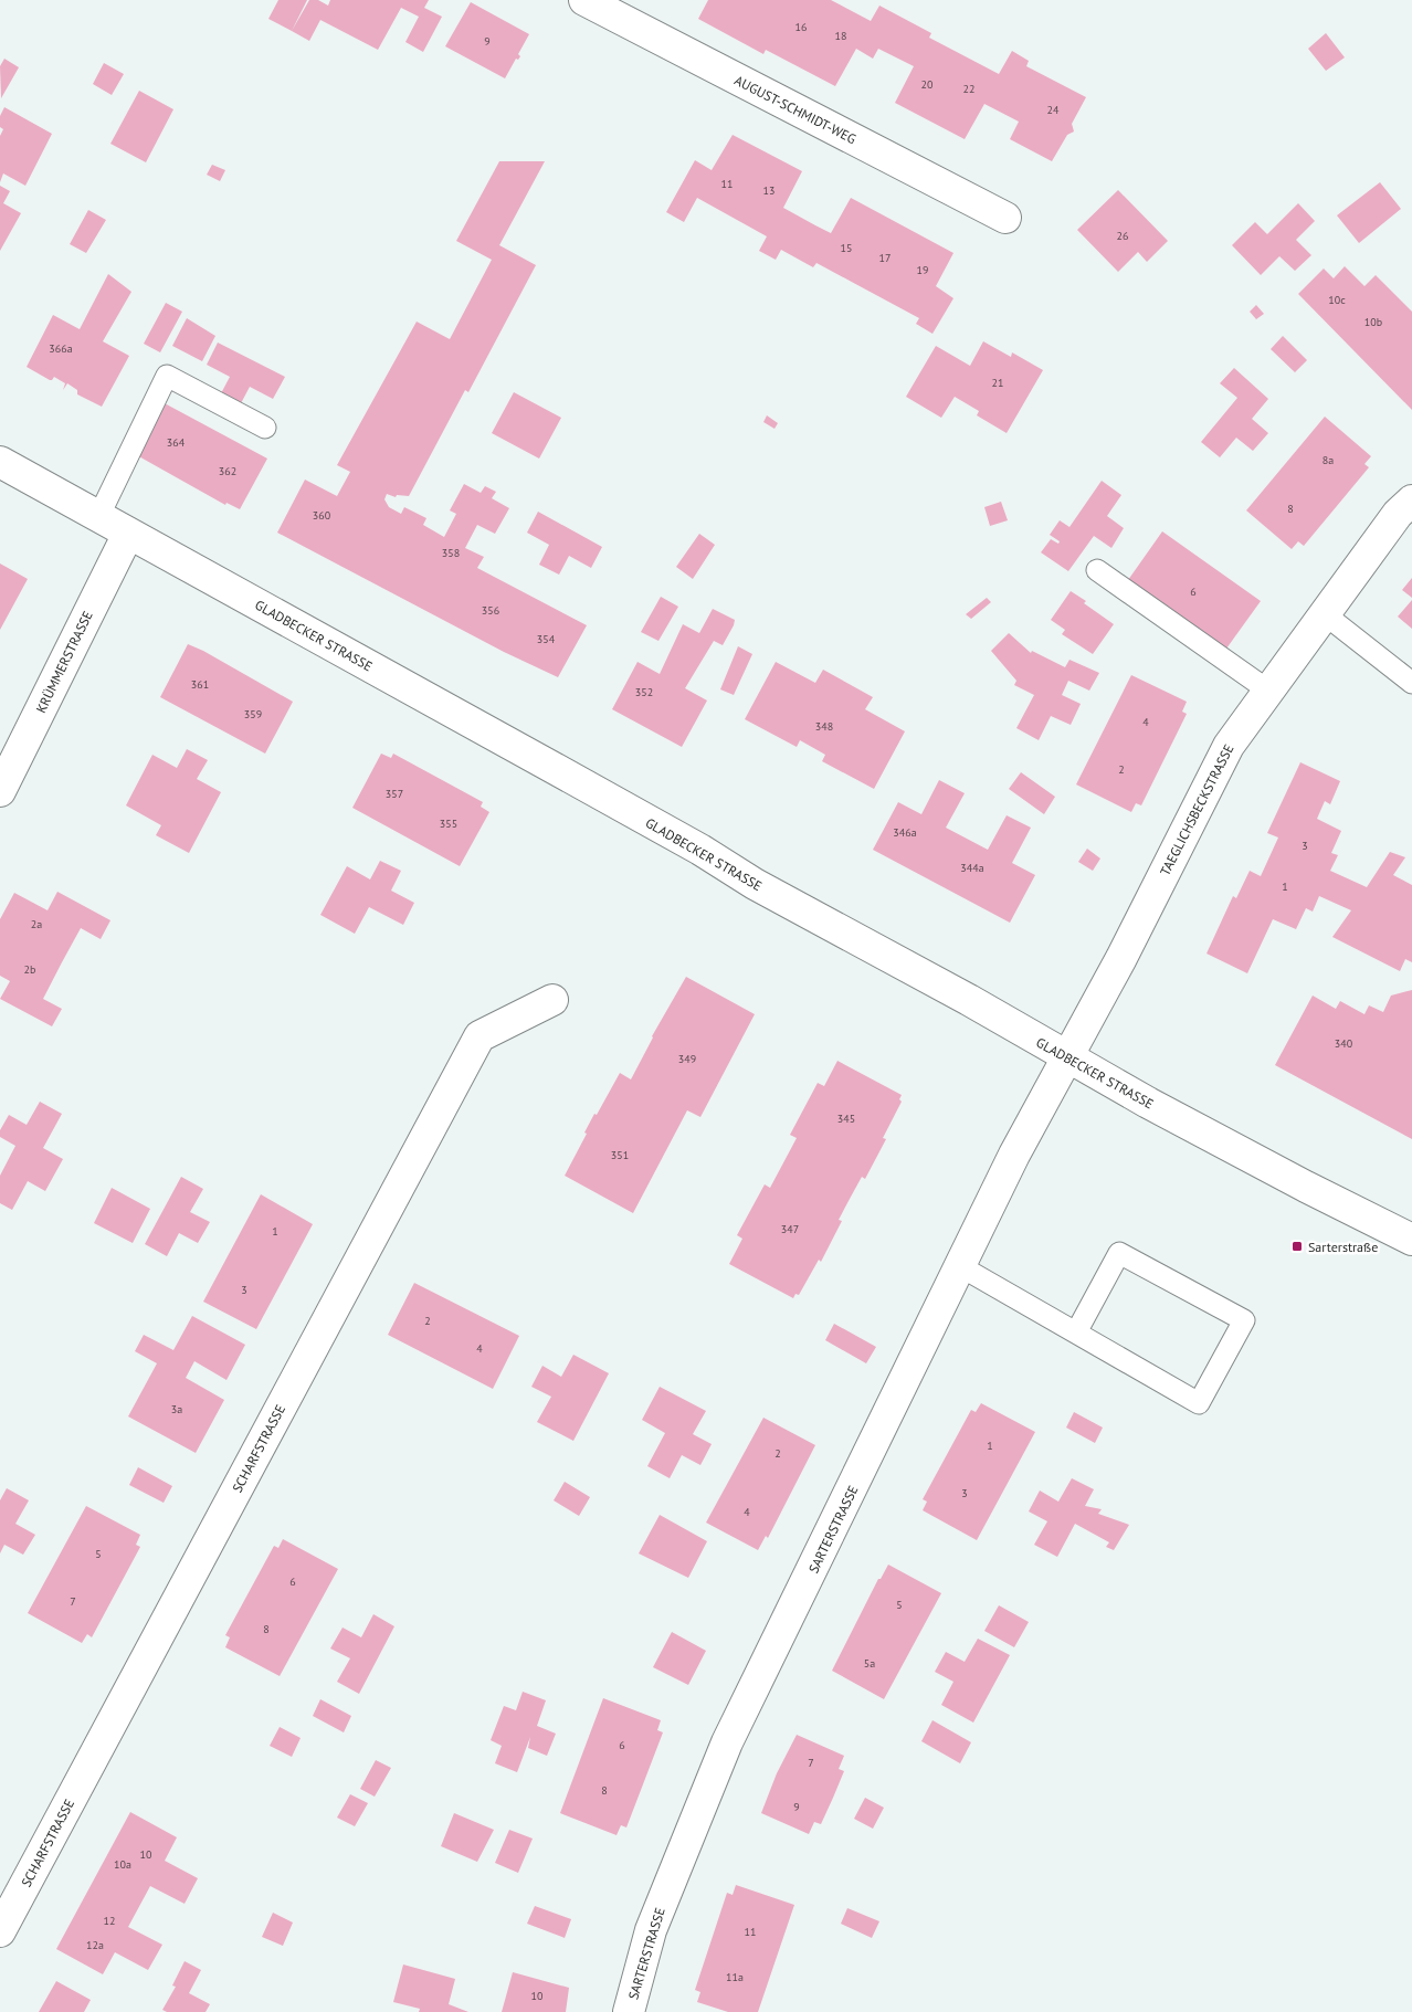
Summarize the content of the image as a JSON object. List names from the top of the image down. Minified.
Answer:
{"streets":{"street":["AUGUST-SCHMIDT-WEG","GLADBECKER STRASSE","KRÜMMERSTRASSE","TAEGLICHSBECKSTRASSE","SCHARFSTRASSE","SARTERSTRASSE"]},"crossings":[["GLADBECKER STRASSE","KRÜMMERSTRASSE"],["GLADBECKER STRASSE","TAEGLICHSBECKSTRASSE"],["GLADBECKER STRASSE","SARTERSTRASSE"],["TAEGLICHSBECKSTRASSE","SARTERSTRASSE"]],"places":{"transit":["Sarterstraße"]},"house_numbers":["16","18","9","20","22","24","11","13","26","15","17","19","10c","10b","366a","21","364","8a","362","8","360","358","6","356","354","361","352","359","4","348","2","357","355","346a","3","344a","1","2a","2b","340","349","345","351","347","1","3","2","4","3a","1","2","3","4","5","6","7","5","8","5a","6","7","8","9","10","10a","12","11","12a","11a","10"]}
